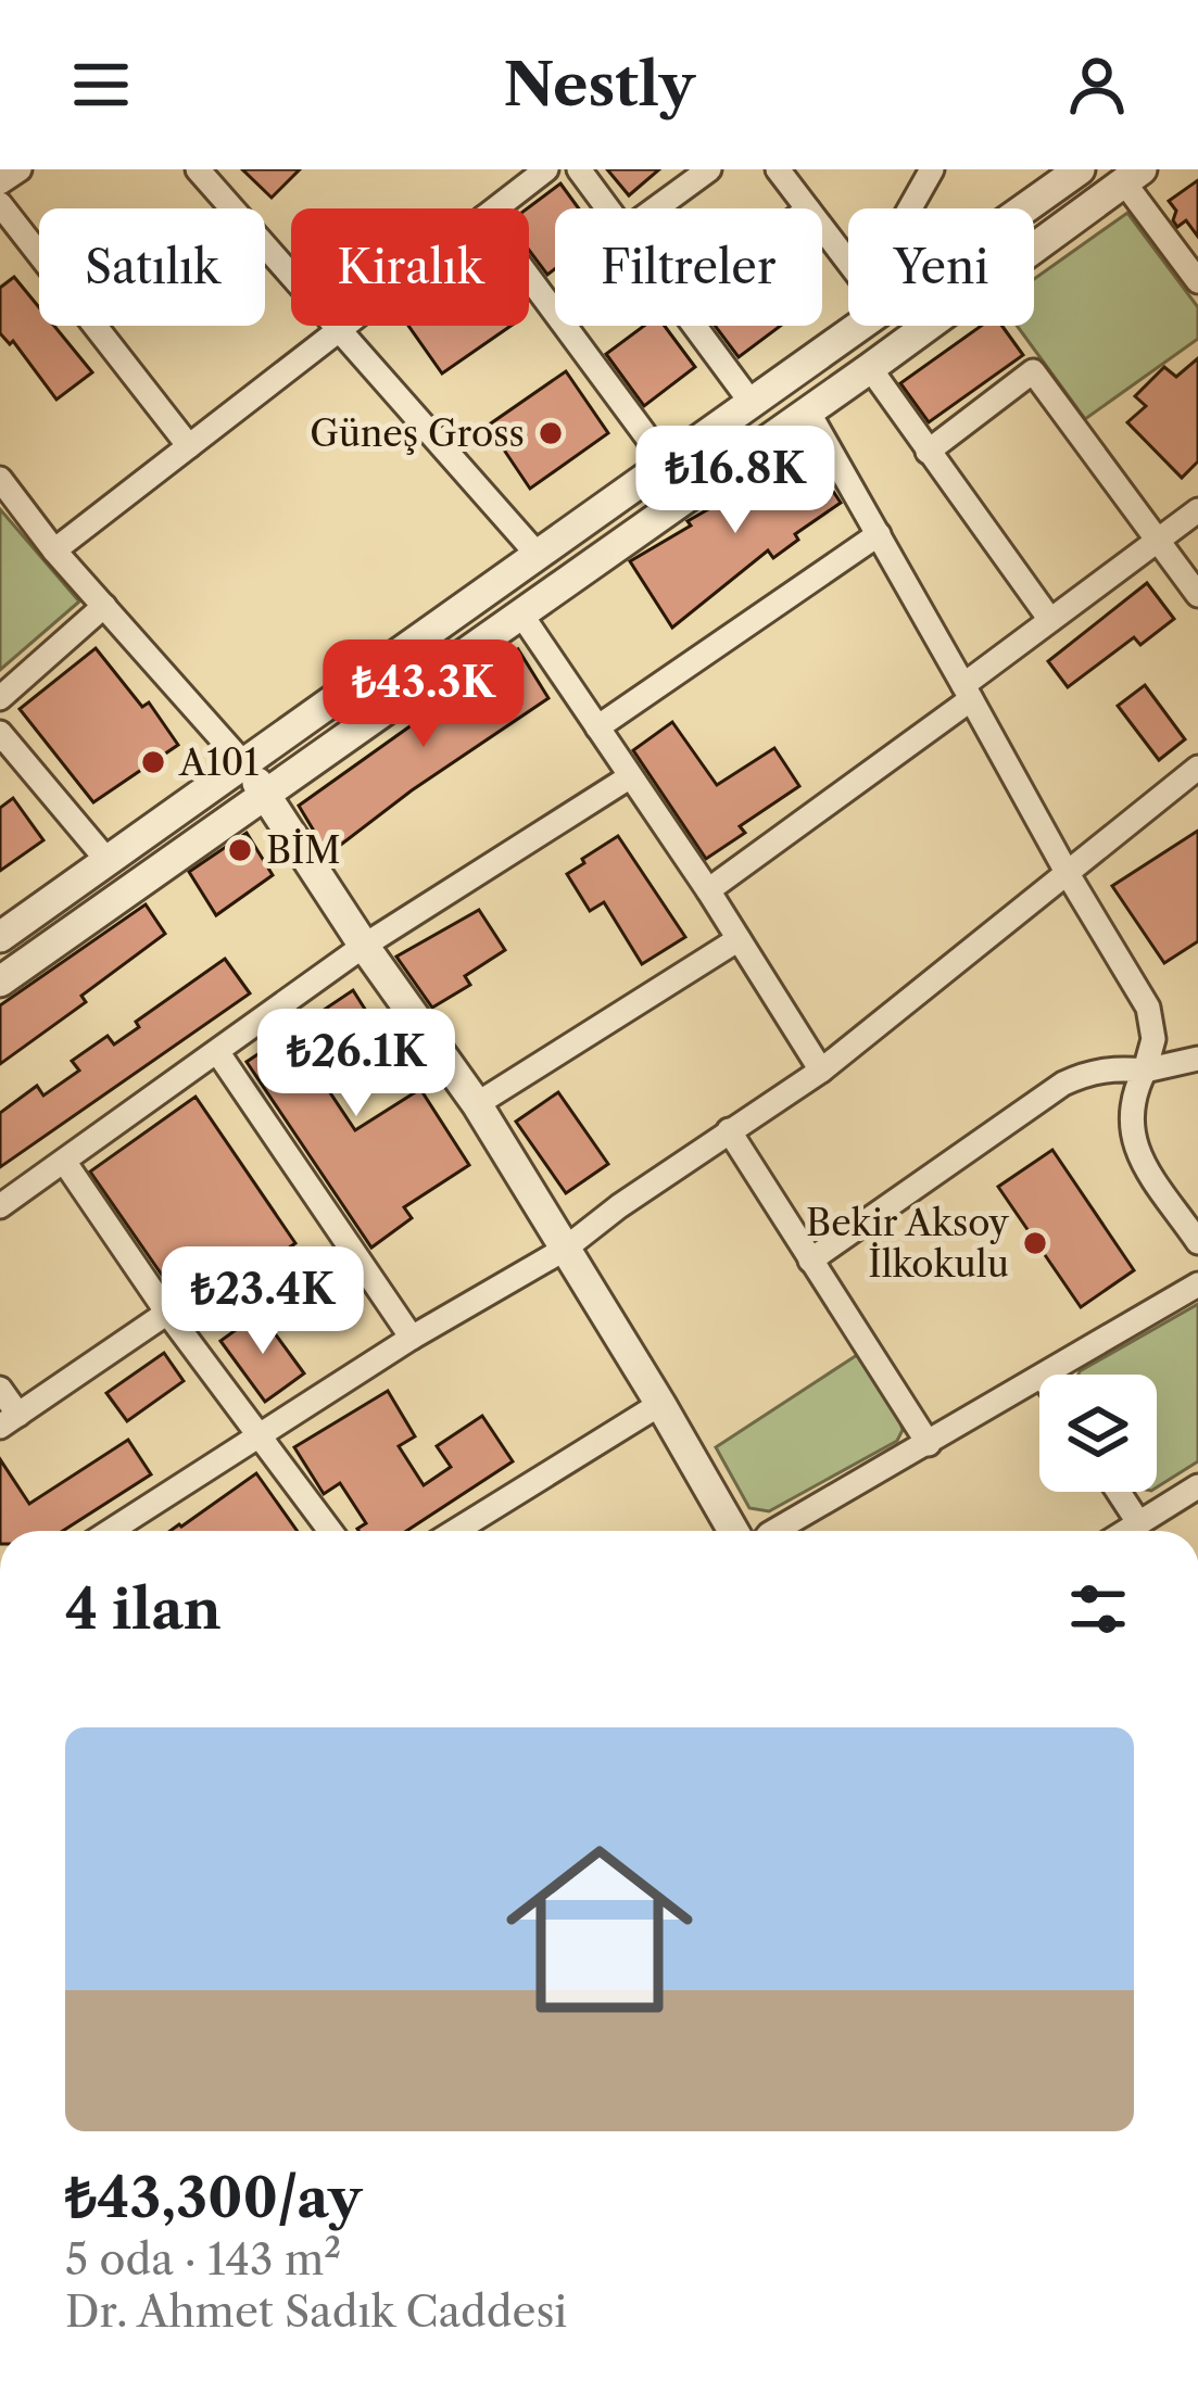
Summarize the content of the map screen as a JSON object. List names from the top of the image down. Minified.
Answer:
{"places":["Güneş Gross","A101","BİM","Bekir Aksoy İlkokulu"],"page":{"header":"Nestly","chip":["Satılık","Kiralık","Filtreler","Yeni"],"price":["₺16.8K","₺43.3K","₺26.1K","₺23.4K"],"heading":"4 ilan","list":[{"name":"₺43,300/ay","note":"5 oda · 143 m² · Dr. Ahmet Sadık Caddesi"}]}}
